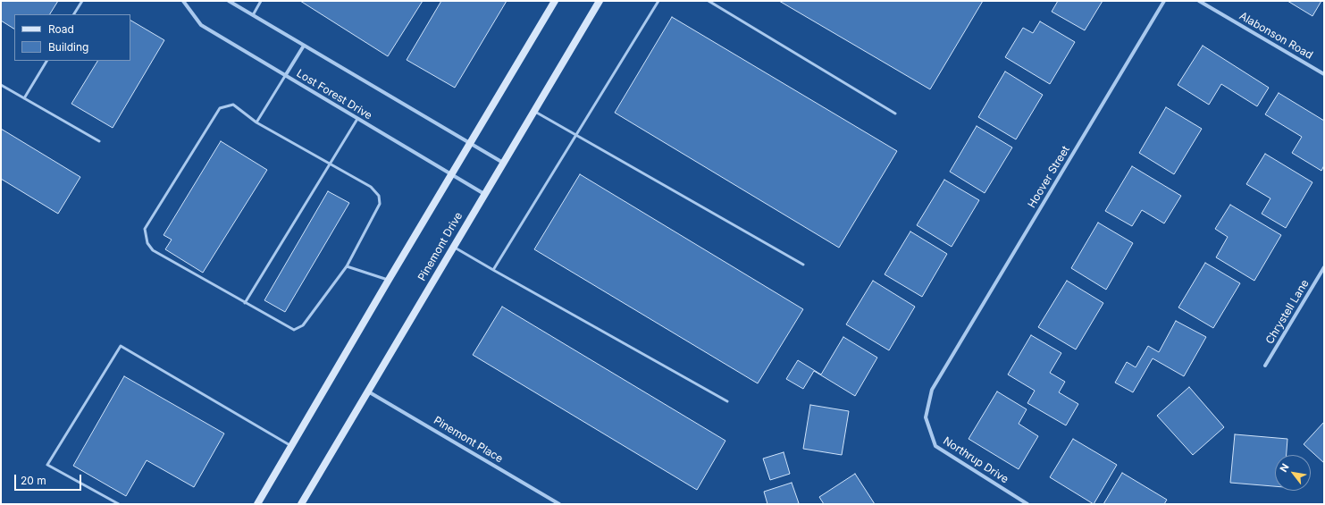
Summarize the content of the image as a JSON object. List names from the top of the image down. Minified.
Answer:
{"streets":{"main road":["Pinemont Drive"],"street":["Alabonson Road","Lost Forest Drive","Hoover Street","Chrystell Lane","Pinemont Place","Northrup Drive"]},"crossings":[["Lost Forest Drive","Pinemont Drive"],["Hoover Street","Northrup Drive"],["Pinemont Drive","Pinemont Place"]],"legend":["Road","Building"],"scale_bar":"20 m","north":"top left"}
